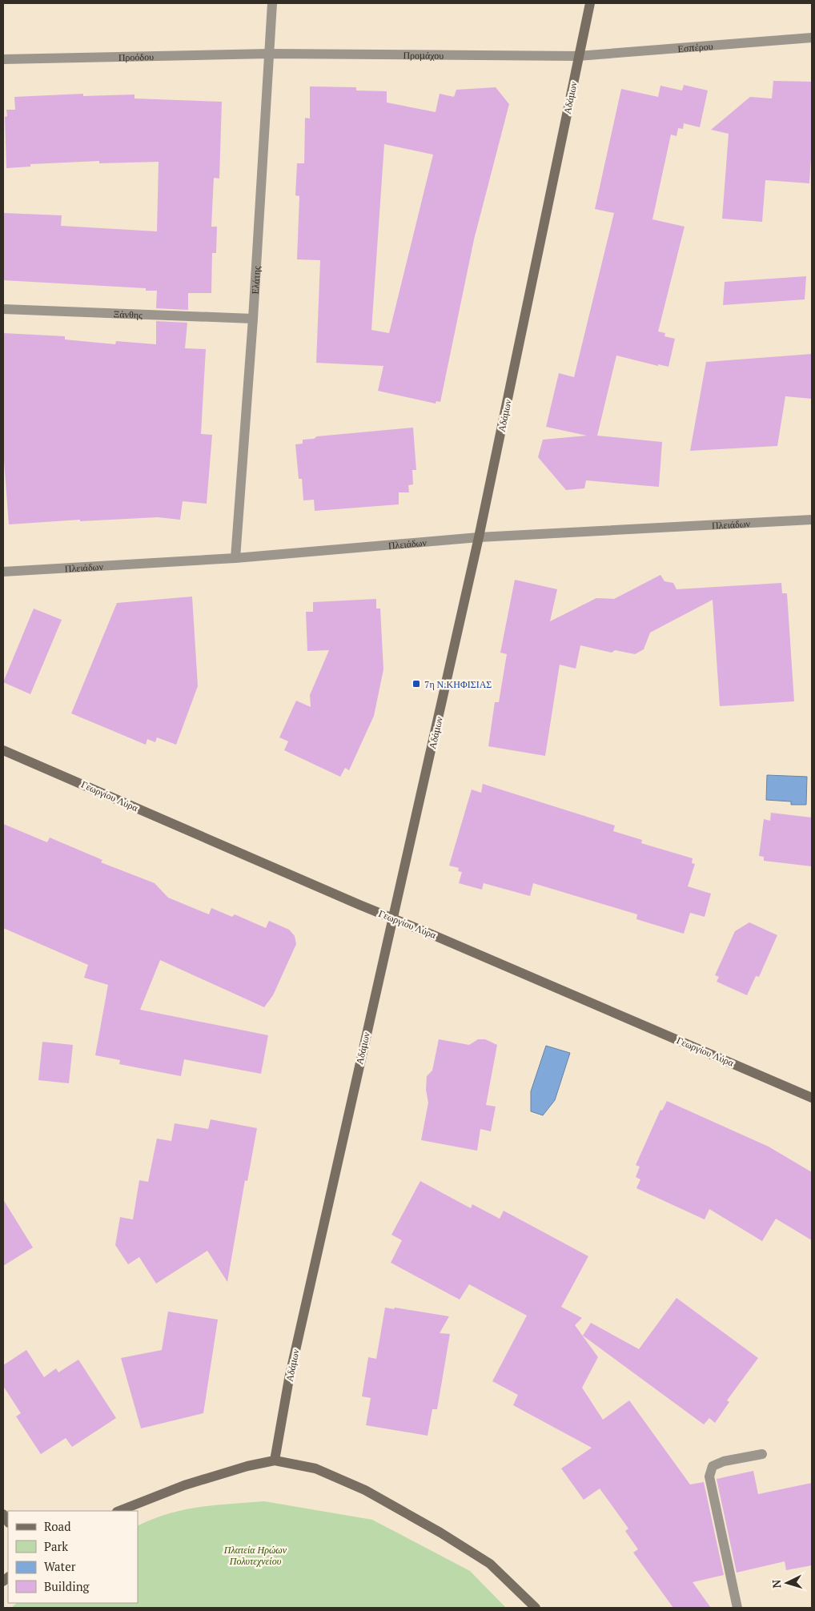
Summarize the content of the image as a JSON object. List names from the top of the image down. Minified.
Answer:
{"streets":{"street":["Εσπέρου","Προμάχου","Προόδου","Αδάμων","Ελάτης","Ξάνθης","Πλειάδων","Γεωργίου Λύρα"]},"crossings":[["Εσπέρου","Προμάχου"],["Εσπέρου","Αδάμων"],["Προμάχου","Προόδου"],["Προμάχου","Αδάμων"],["Προμάχου","Ελάτης"],["Προόδου","Ελάτης"],["Αδάμων","Πλειάδων"],["Αδάμων","Γεωργίου Λύρα"],["Ελάτης","Ξάνθης"],["Ελάτης","Πλειάδων"]],"parks":["Πλατεία Ηρώων Πολυτεχνείου"],"places":{"transit":["7η Ν.ΚΗΦΙΣΙΑΣ"]},"legend":["Road","Park","Water","Building"],"north":"left"}
